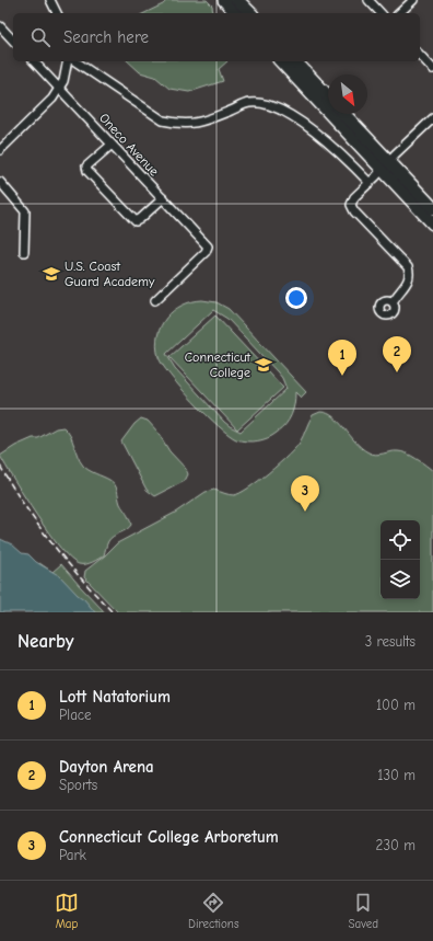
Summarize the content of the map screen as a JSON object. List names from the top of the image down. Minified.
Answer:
{"streets":{"street":["Oneco Avenue"]},"places":{"school or university":["U.S. Coast Guard Academy","Connecticut College"]},"north":"bottom right","page":{"search":"Search here","pins":["2","1","3"],"heading":["Nearby","3 results"],"list":[{"mark":"1","name":"Lott Natatorium","note":"Place","value":"100 m"},{"mark":"2","name":"Dayton Arena","note":"Sports","value":"130 m"},{"mark":"3","name":"Connecticut College Arboretum","note":"Park","value":"230 m"}],"nav":["Map","Directions","Saved"]}}
